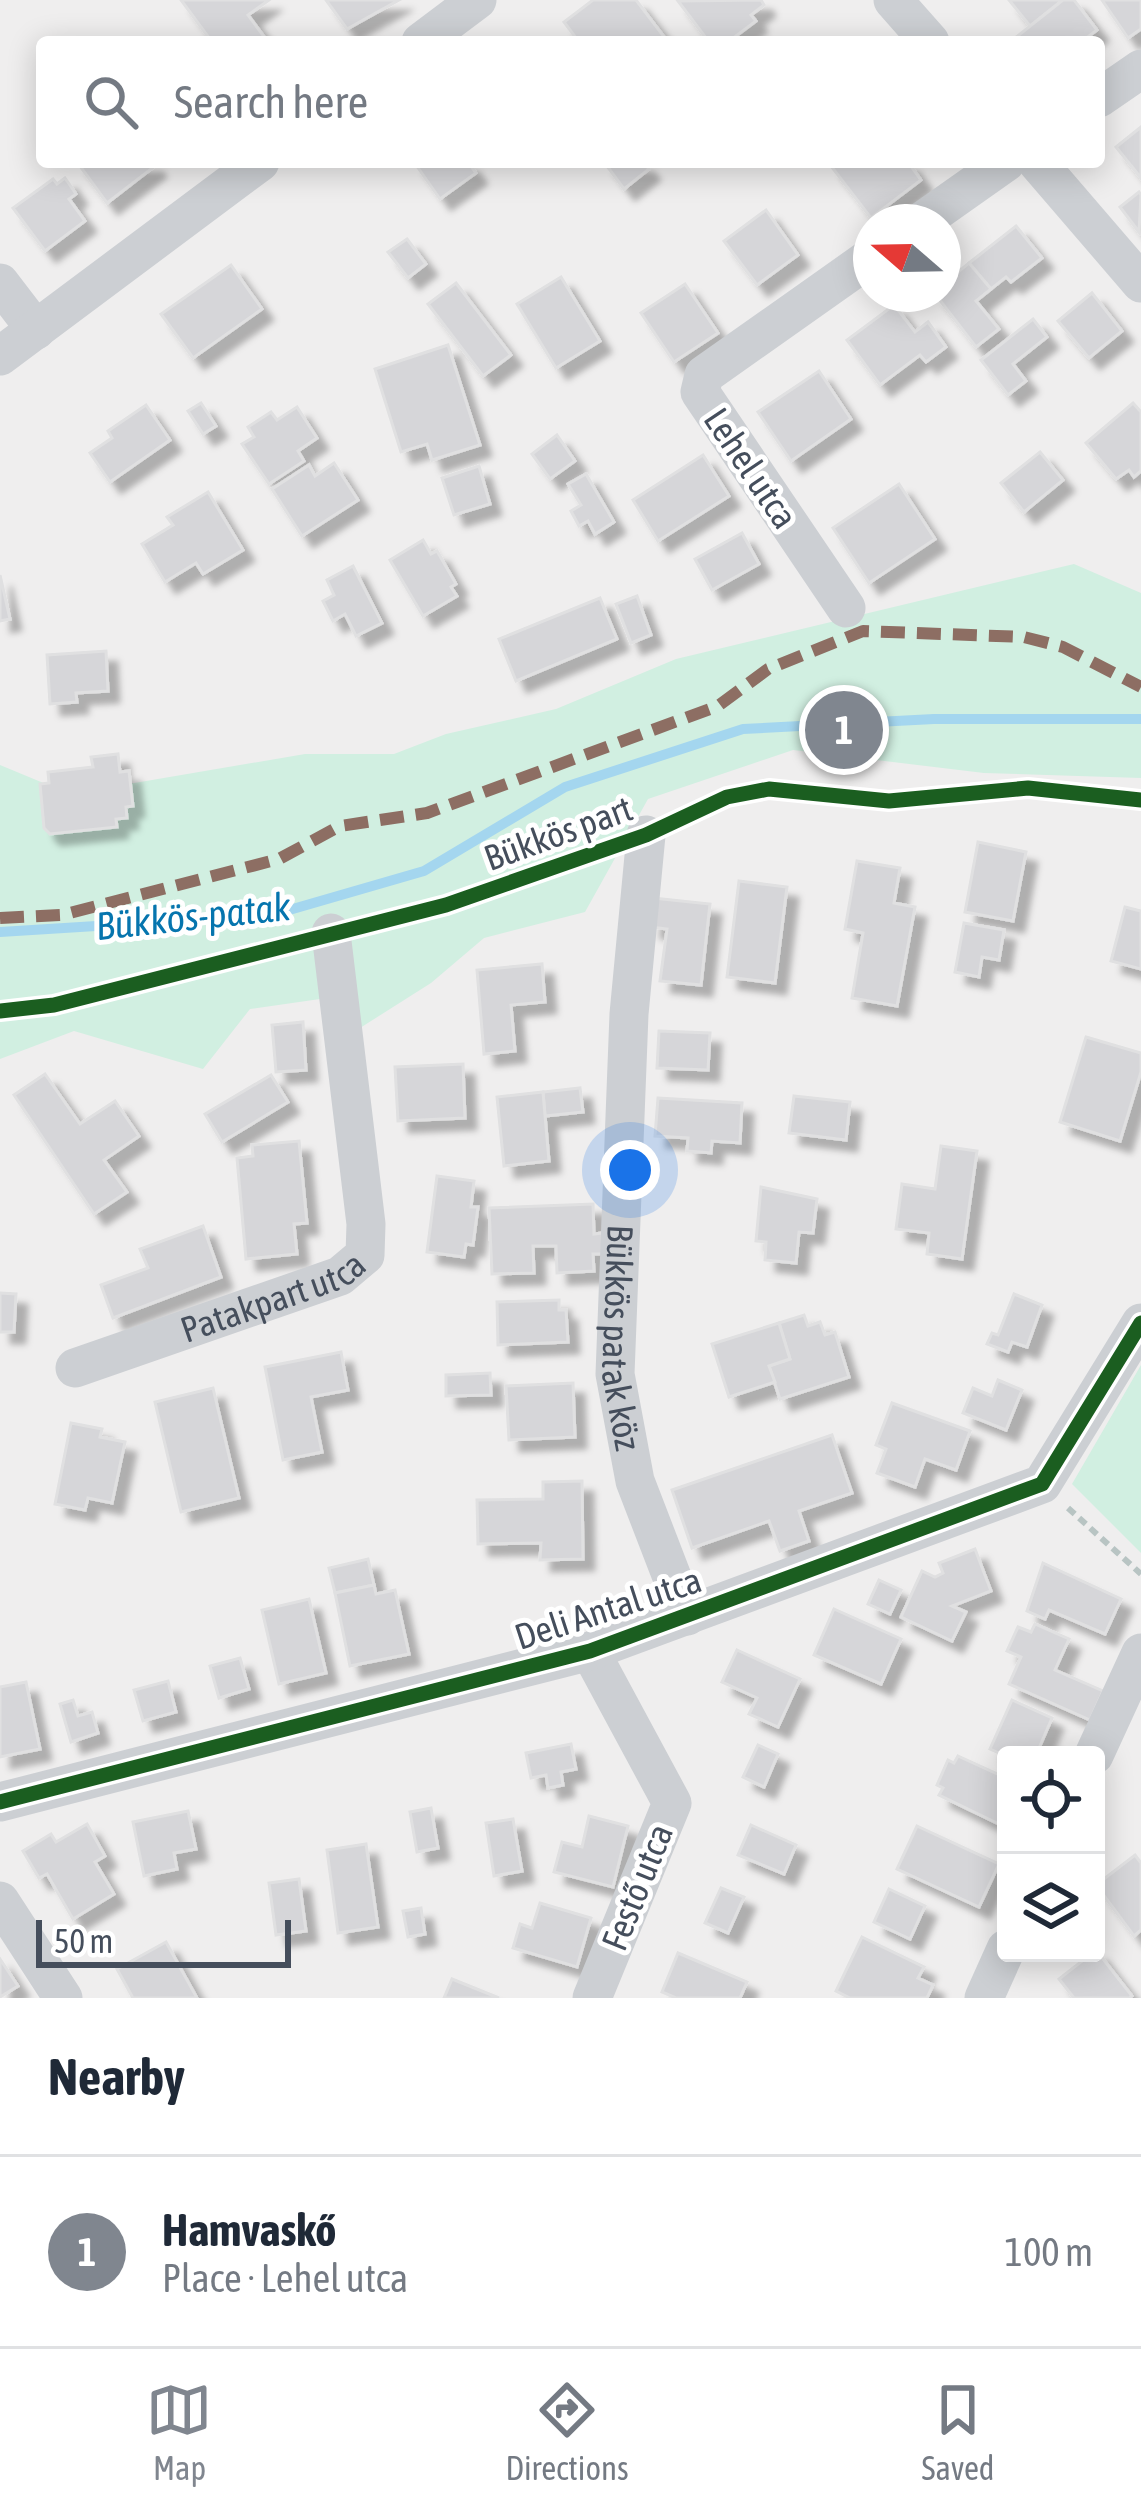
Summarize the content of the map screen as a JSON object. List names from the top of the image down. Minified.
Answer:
{"streets":{"street":["Lehel utca","Patakpart utca","Bükkös patak köz","Deli Antal utca","Festő utca"],"cycle path":["Bükkös part"]},"crossings":[["Bükkös patak köz","Deli Antal utca"],["Deli Antal utca","Festő utca"]],"water":["Bükkös-patak"],"scale_bar":"50 m","north":"left","page":{"search":"Search here","pins":"1","scale":"50 m","heading":"Nearby","list":[{"mark":"1","name":"Hamvaskő","note":"Place · Lehel utca","value":"100 m"}],"nav":["Map","Directions","Saved"]}}
